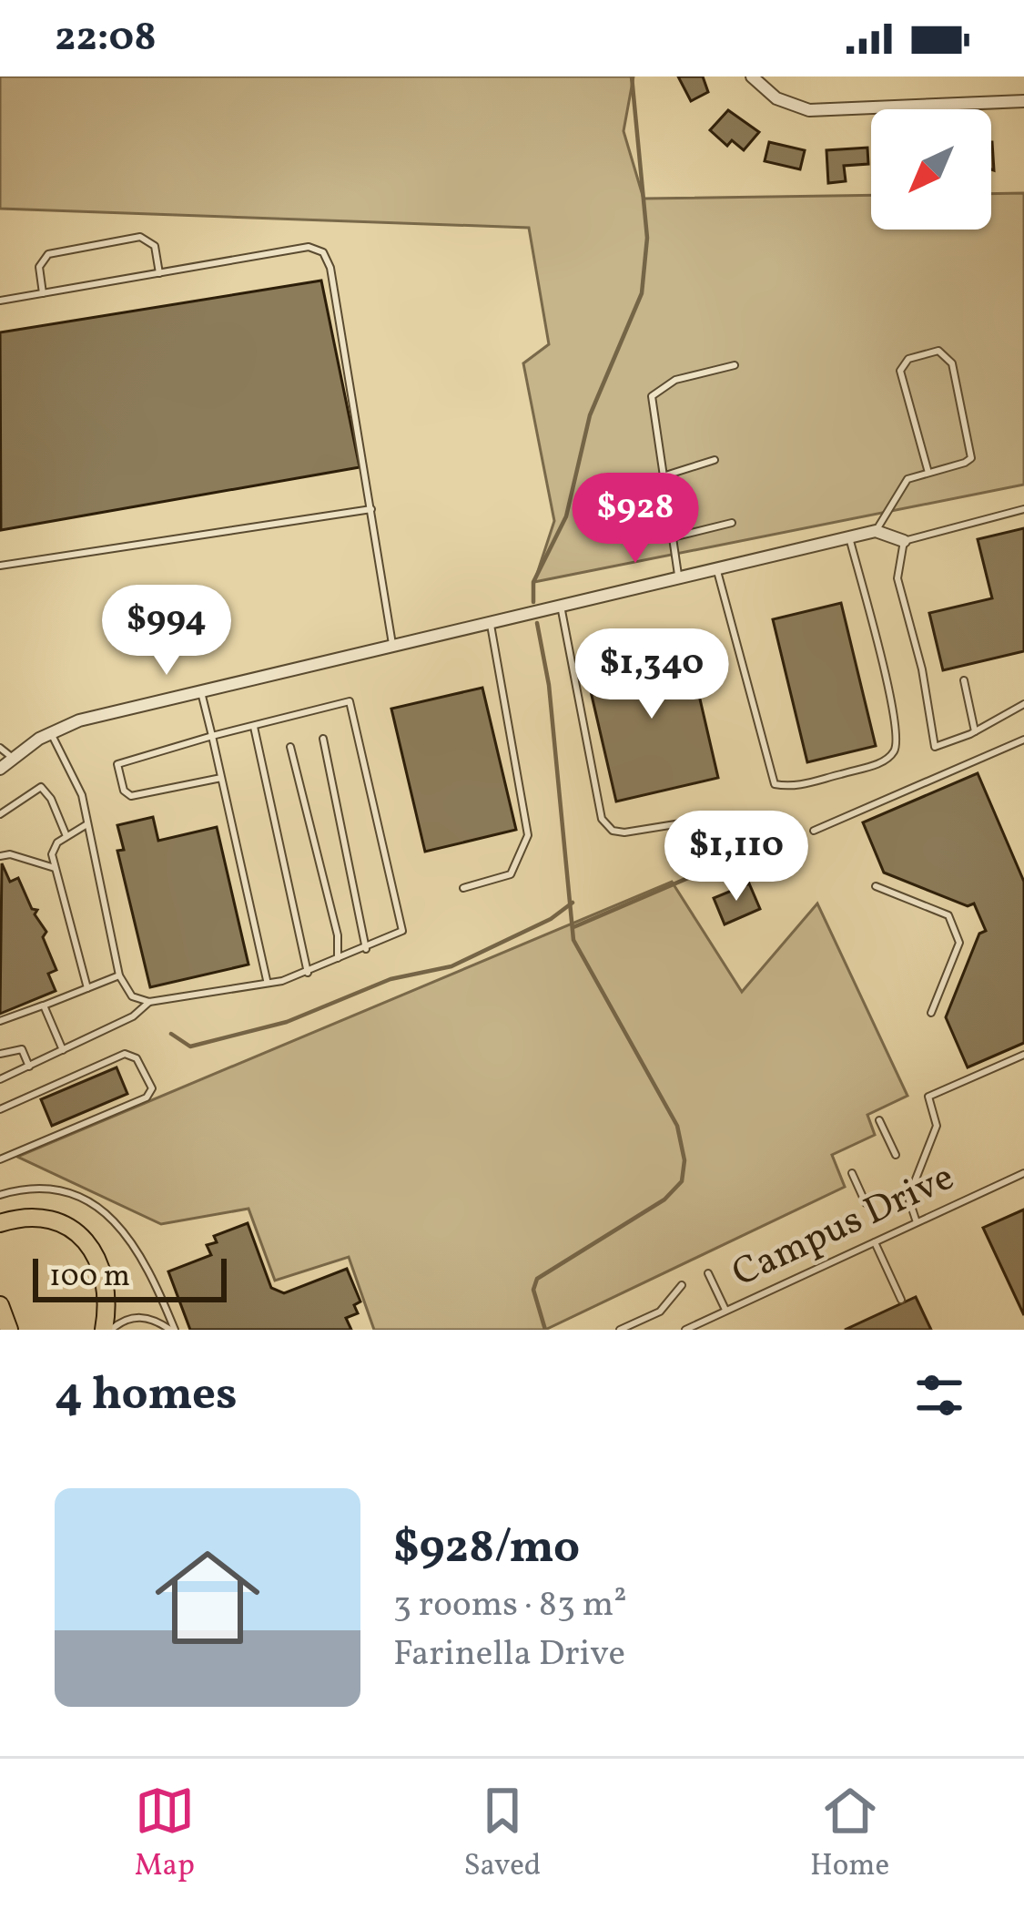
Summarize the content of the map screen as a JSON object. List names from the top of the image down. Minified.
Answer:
{"streets":{"lane":["Campus Drive"]},"scale_bar":"100 m","north":"bottom left","page":{"status":"22:08","price":["$928","$994","$1,340","$1,110"],"scale":"100 m","heading":"4 homes","list":[{"name":"$928/mo","note":"3 rooms · 83 m² · Farinella Drive"}],"tabs":["Map","Saved","Home"]}}
